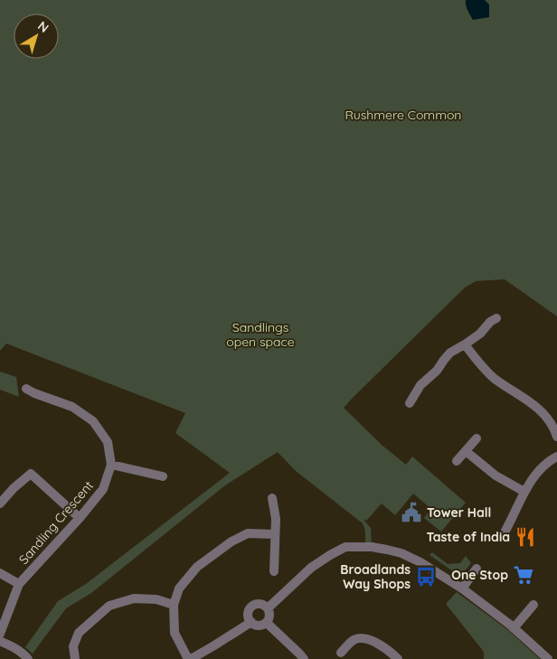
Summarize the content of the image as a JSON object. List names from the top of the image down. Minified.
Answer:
{"streets":{"street":["Sandling Crescent"]},"parks":["Rushmere Common","Sandlings open space"],"places":{"public building":["Tower Hall"],"restaurant":["Taste of India"],"supermarket":["One Stop"],"bus stop":["Broadlands Way Shops"]},"north":"top right"}
